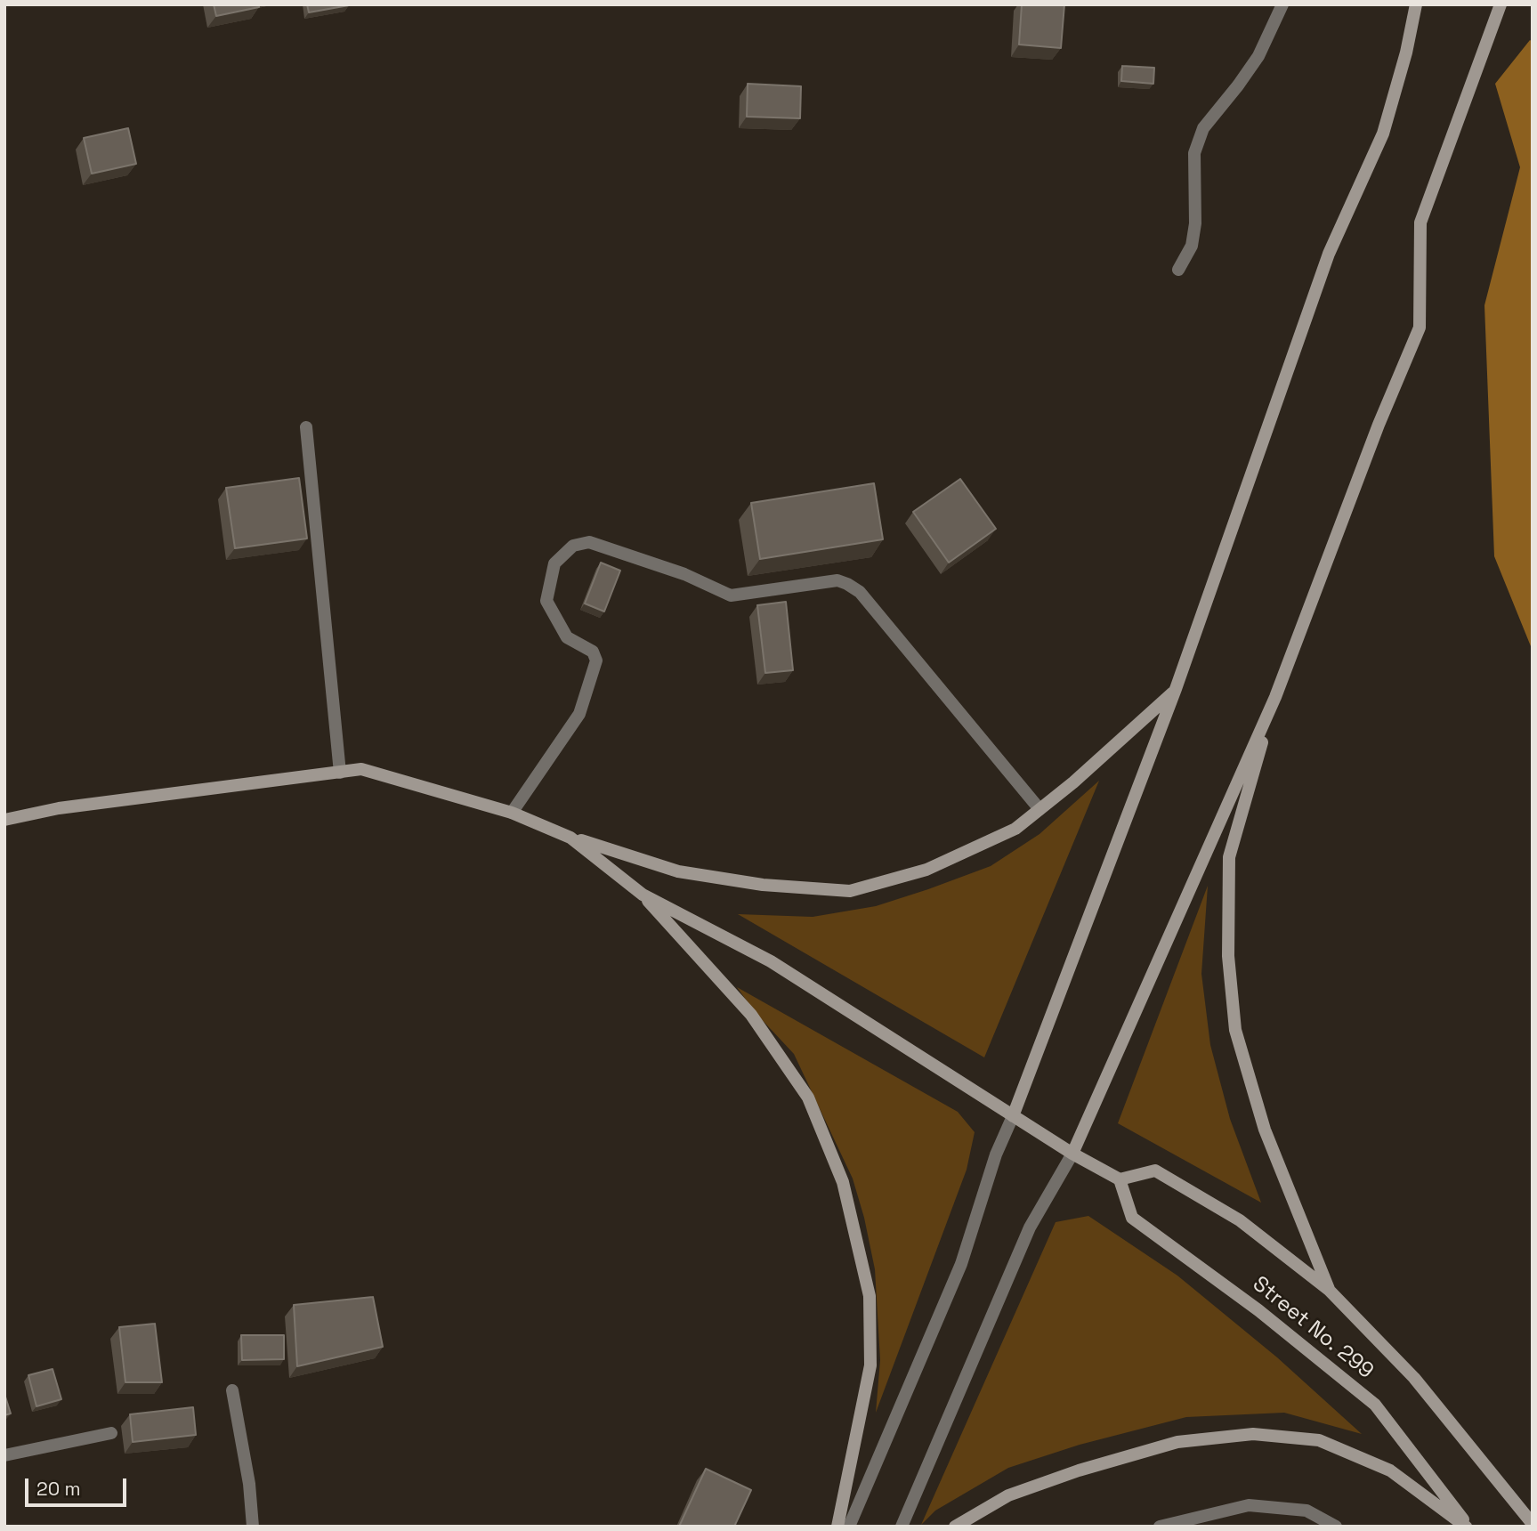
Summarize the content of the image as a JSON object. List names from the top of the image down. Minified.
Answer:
{"streets":{"street":["Street No. 299"]},"scale_bar":"20 m"}
